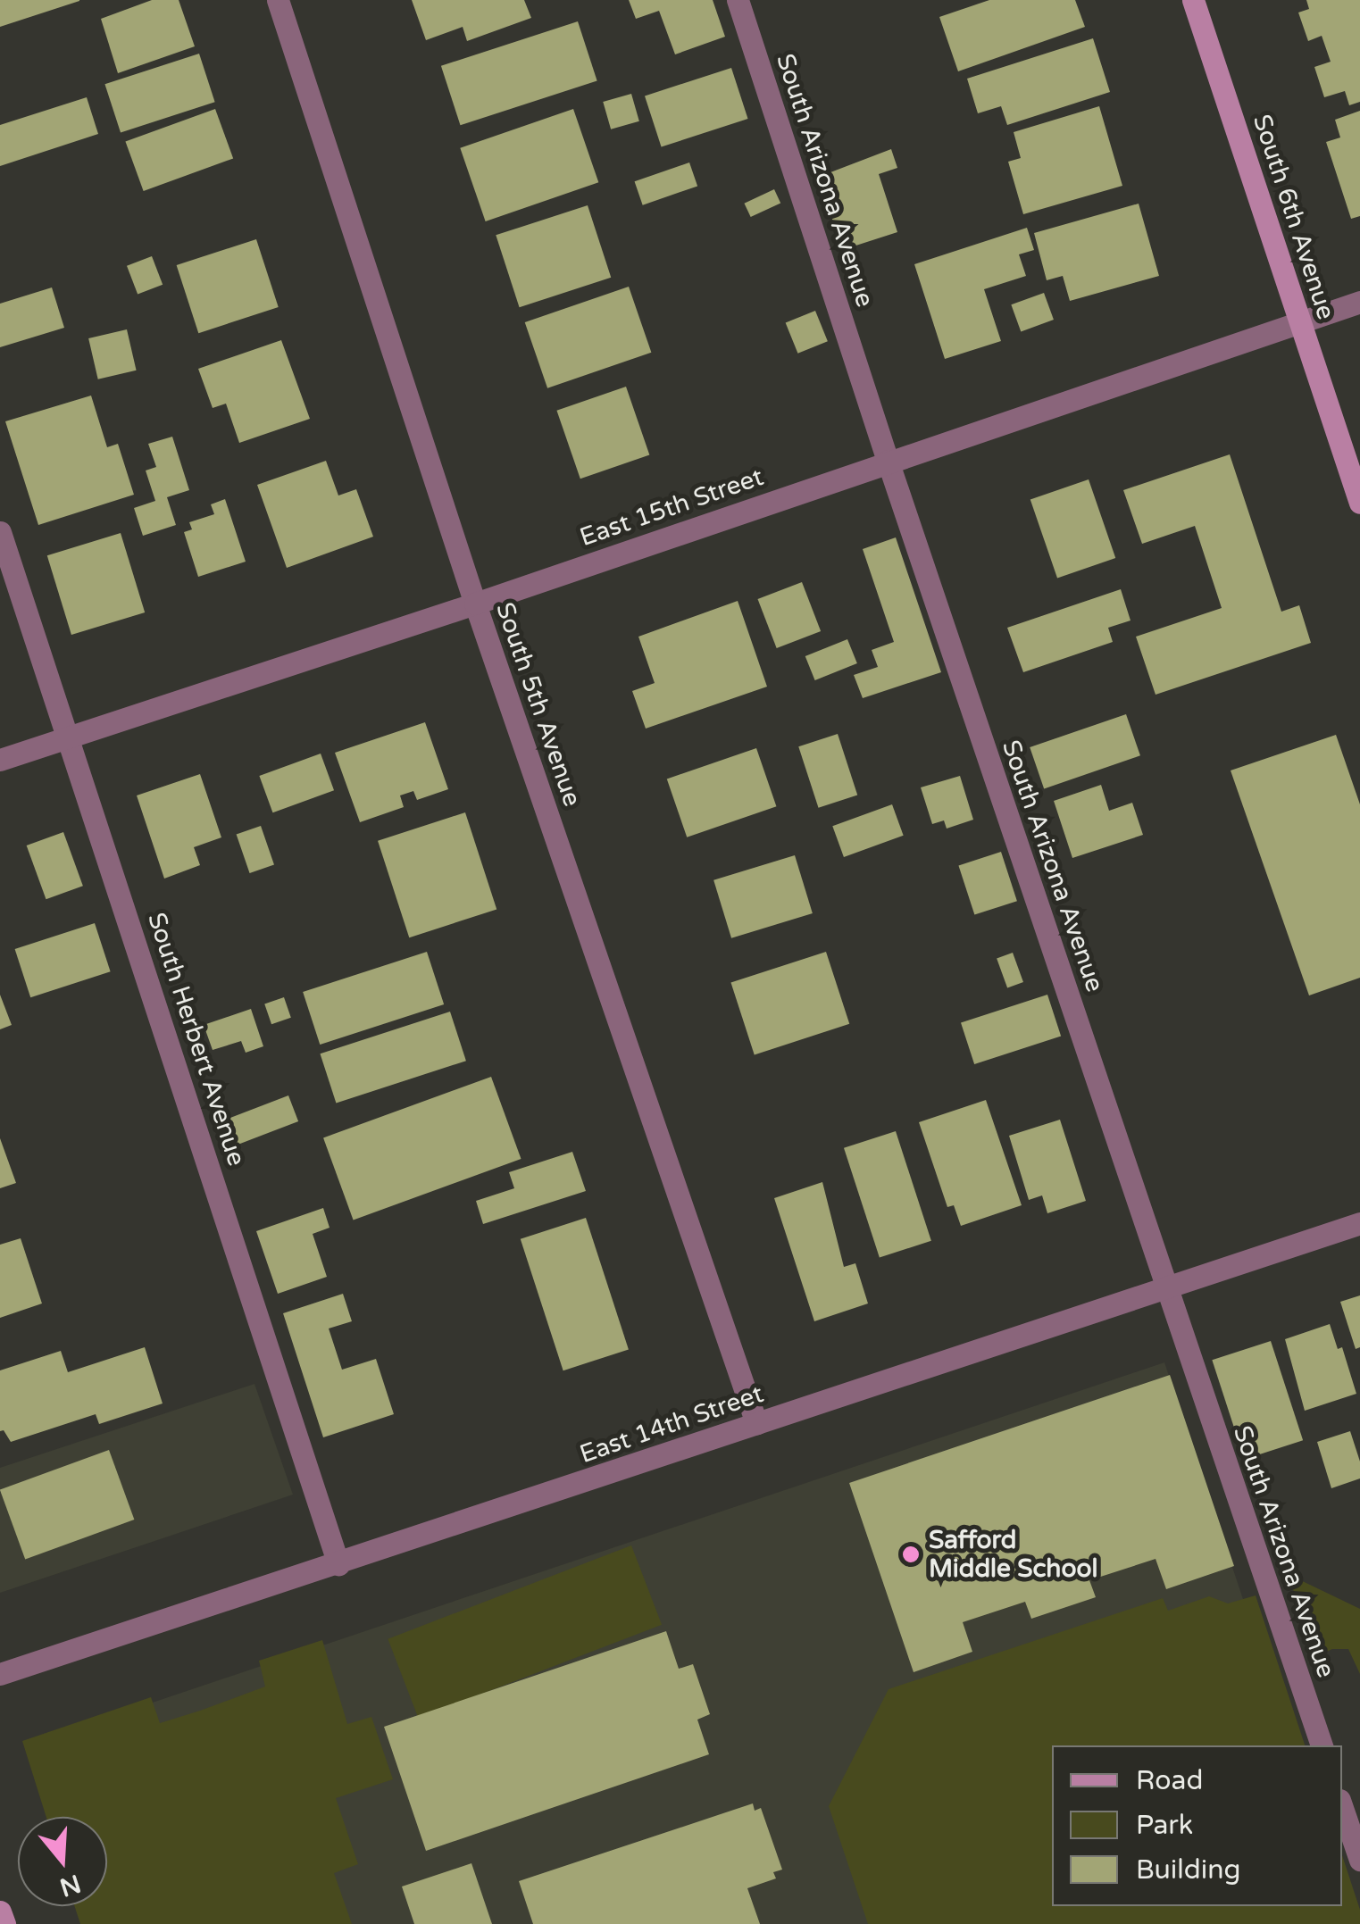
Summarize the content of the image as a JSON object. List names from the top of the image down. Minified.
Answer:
{"streets":{"main road":["South 6th Avenue"],"street":["South Arizona Avenue","East 15th Street","South 5th Avenue","South Herbert Avenue","East 14th Street"]},"crossings":[["South Arizona Avenue","East 15th Street"],["South Arizona Avenue","East 14th Street"],["South 6th Avenue","East 15th Street"],["East 15th Street","South 5th Avenue"],["East 15th Street","South Herbert Avenue"],["South 5th Avenue","East 14th Street"],["South Herbert Avenue","East 14th Street"]],"places":["Safford Middle School"],"legend":["Road","Park","Building"],"north":"bottom"}
